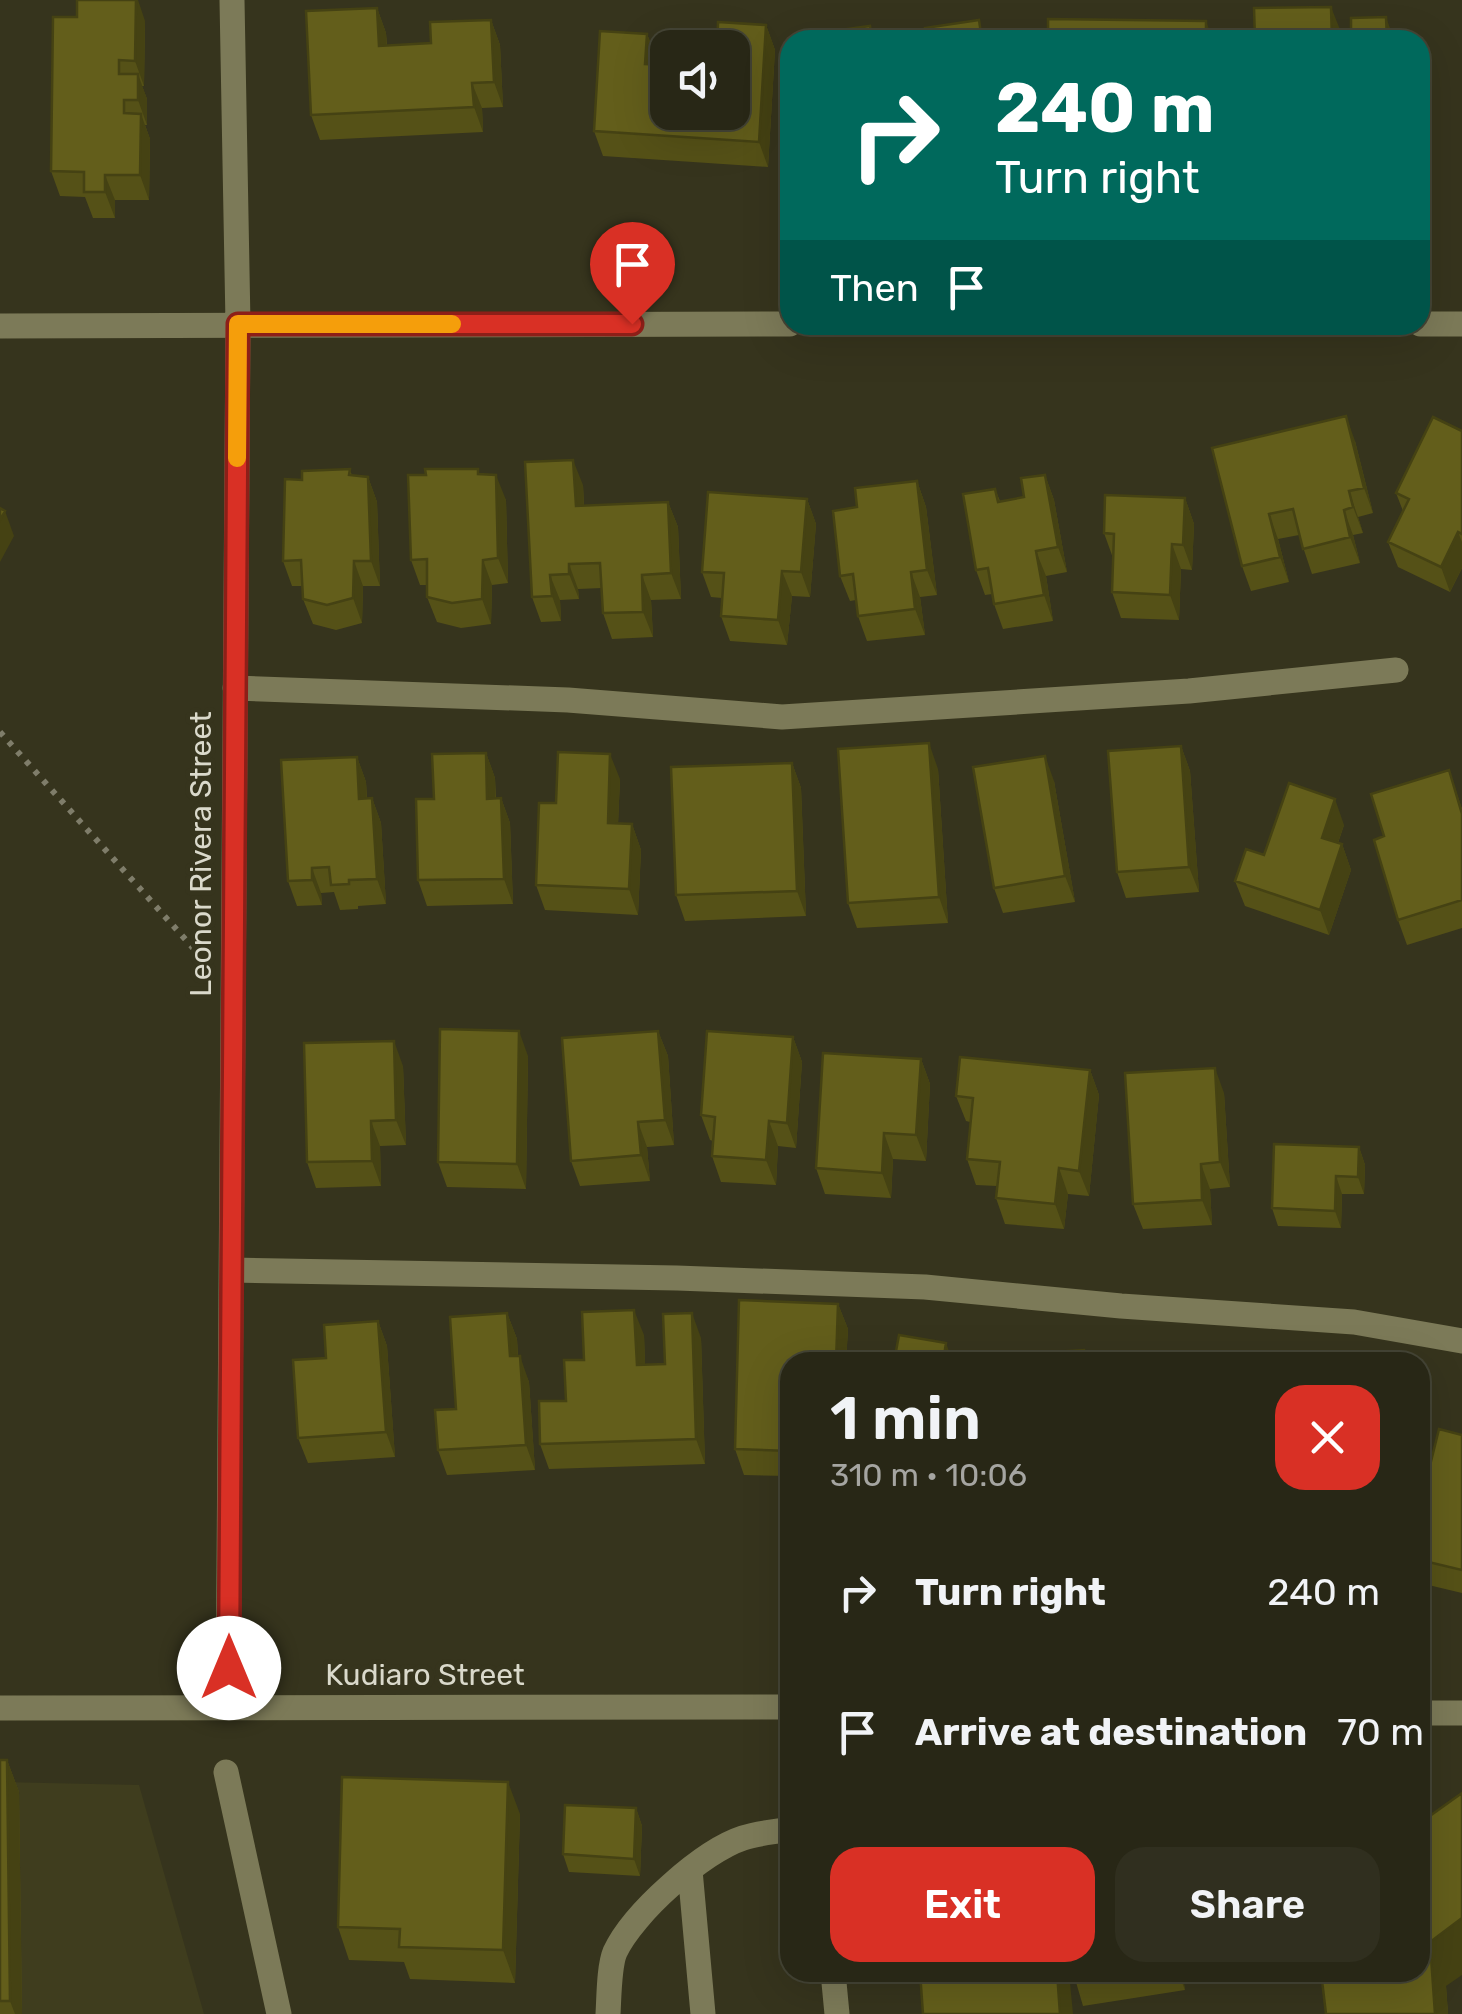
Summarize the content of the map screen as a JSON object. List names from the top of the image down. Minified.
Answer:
{"streets":{"street":["Leonor Rivera Street","Kudiaro Street"]},"crossings":[["Leonor Rivera Street","Kudiaro Street"]],"page":{"turn":["240 m","Turn right"],"then":"Then","heading":["1 min","310 m · 10:06"],"list":[{"name":"Turn right","value":"240 m"},{"name":"Arrive at destination","value":"70 m"}],"buttons":["Exit","Share"]}}
